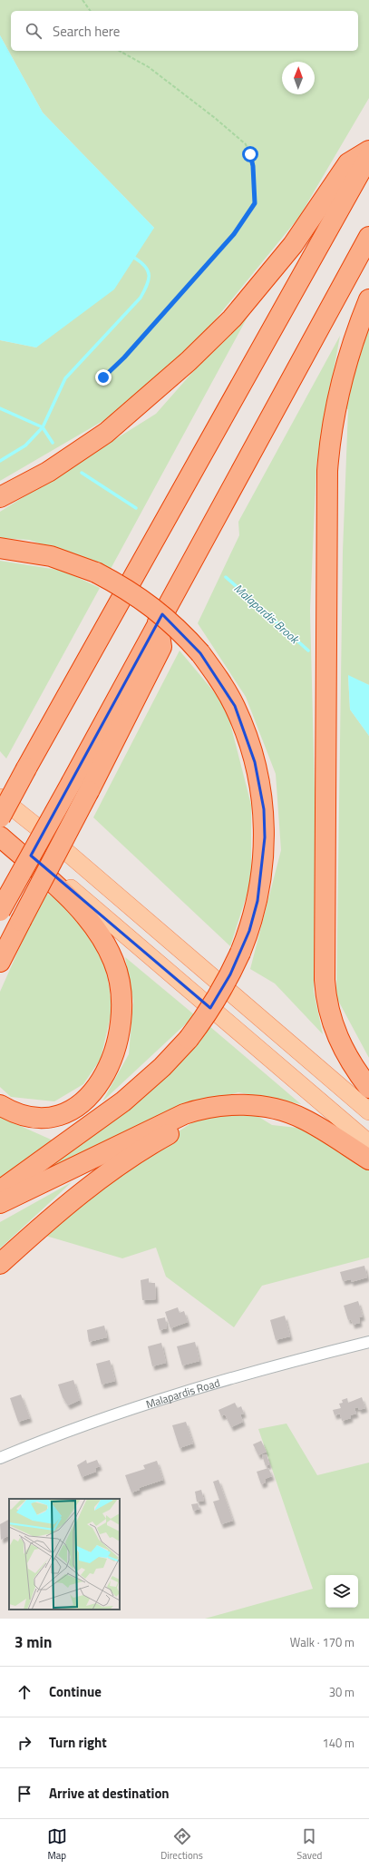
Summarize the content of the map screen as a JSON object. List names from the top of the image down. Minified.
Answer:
{"streets":{"street":["Malapardis Road"]},"water":["Malapardis Brook"],"north":"top","page":{"search":"Search here","heading":["3 min","Walk · 170 m"],"list":[["Continue","30 m"],["Turn right","140 m"],"Arrive at destination"],"nav":["Map","Directions","Saved"]}}
